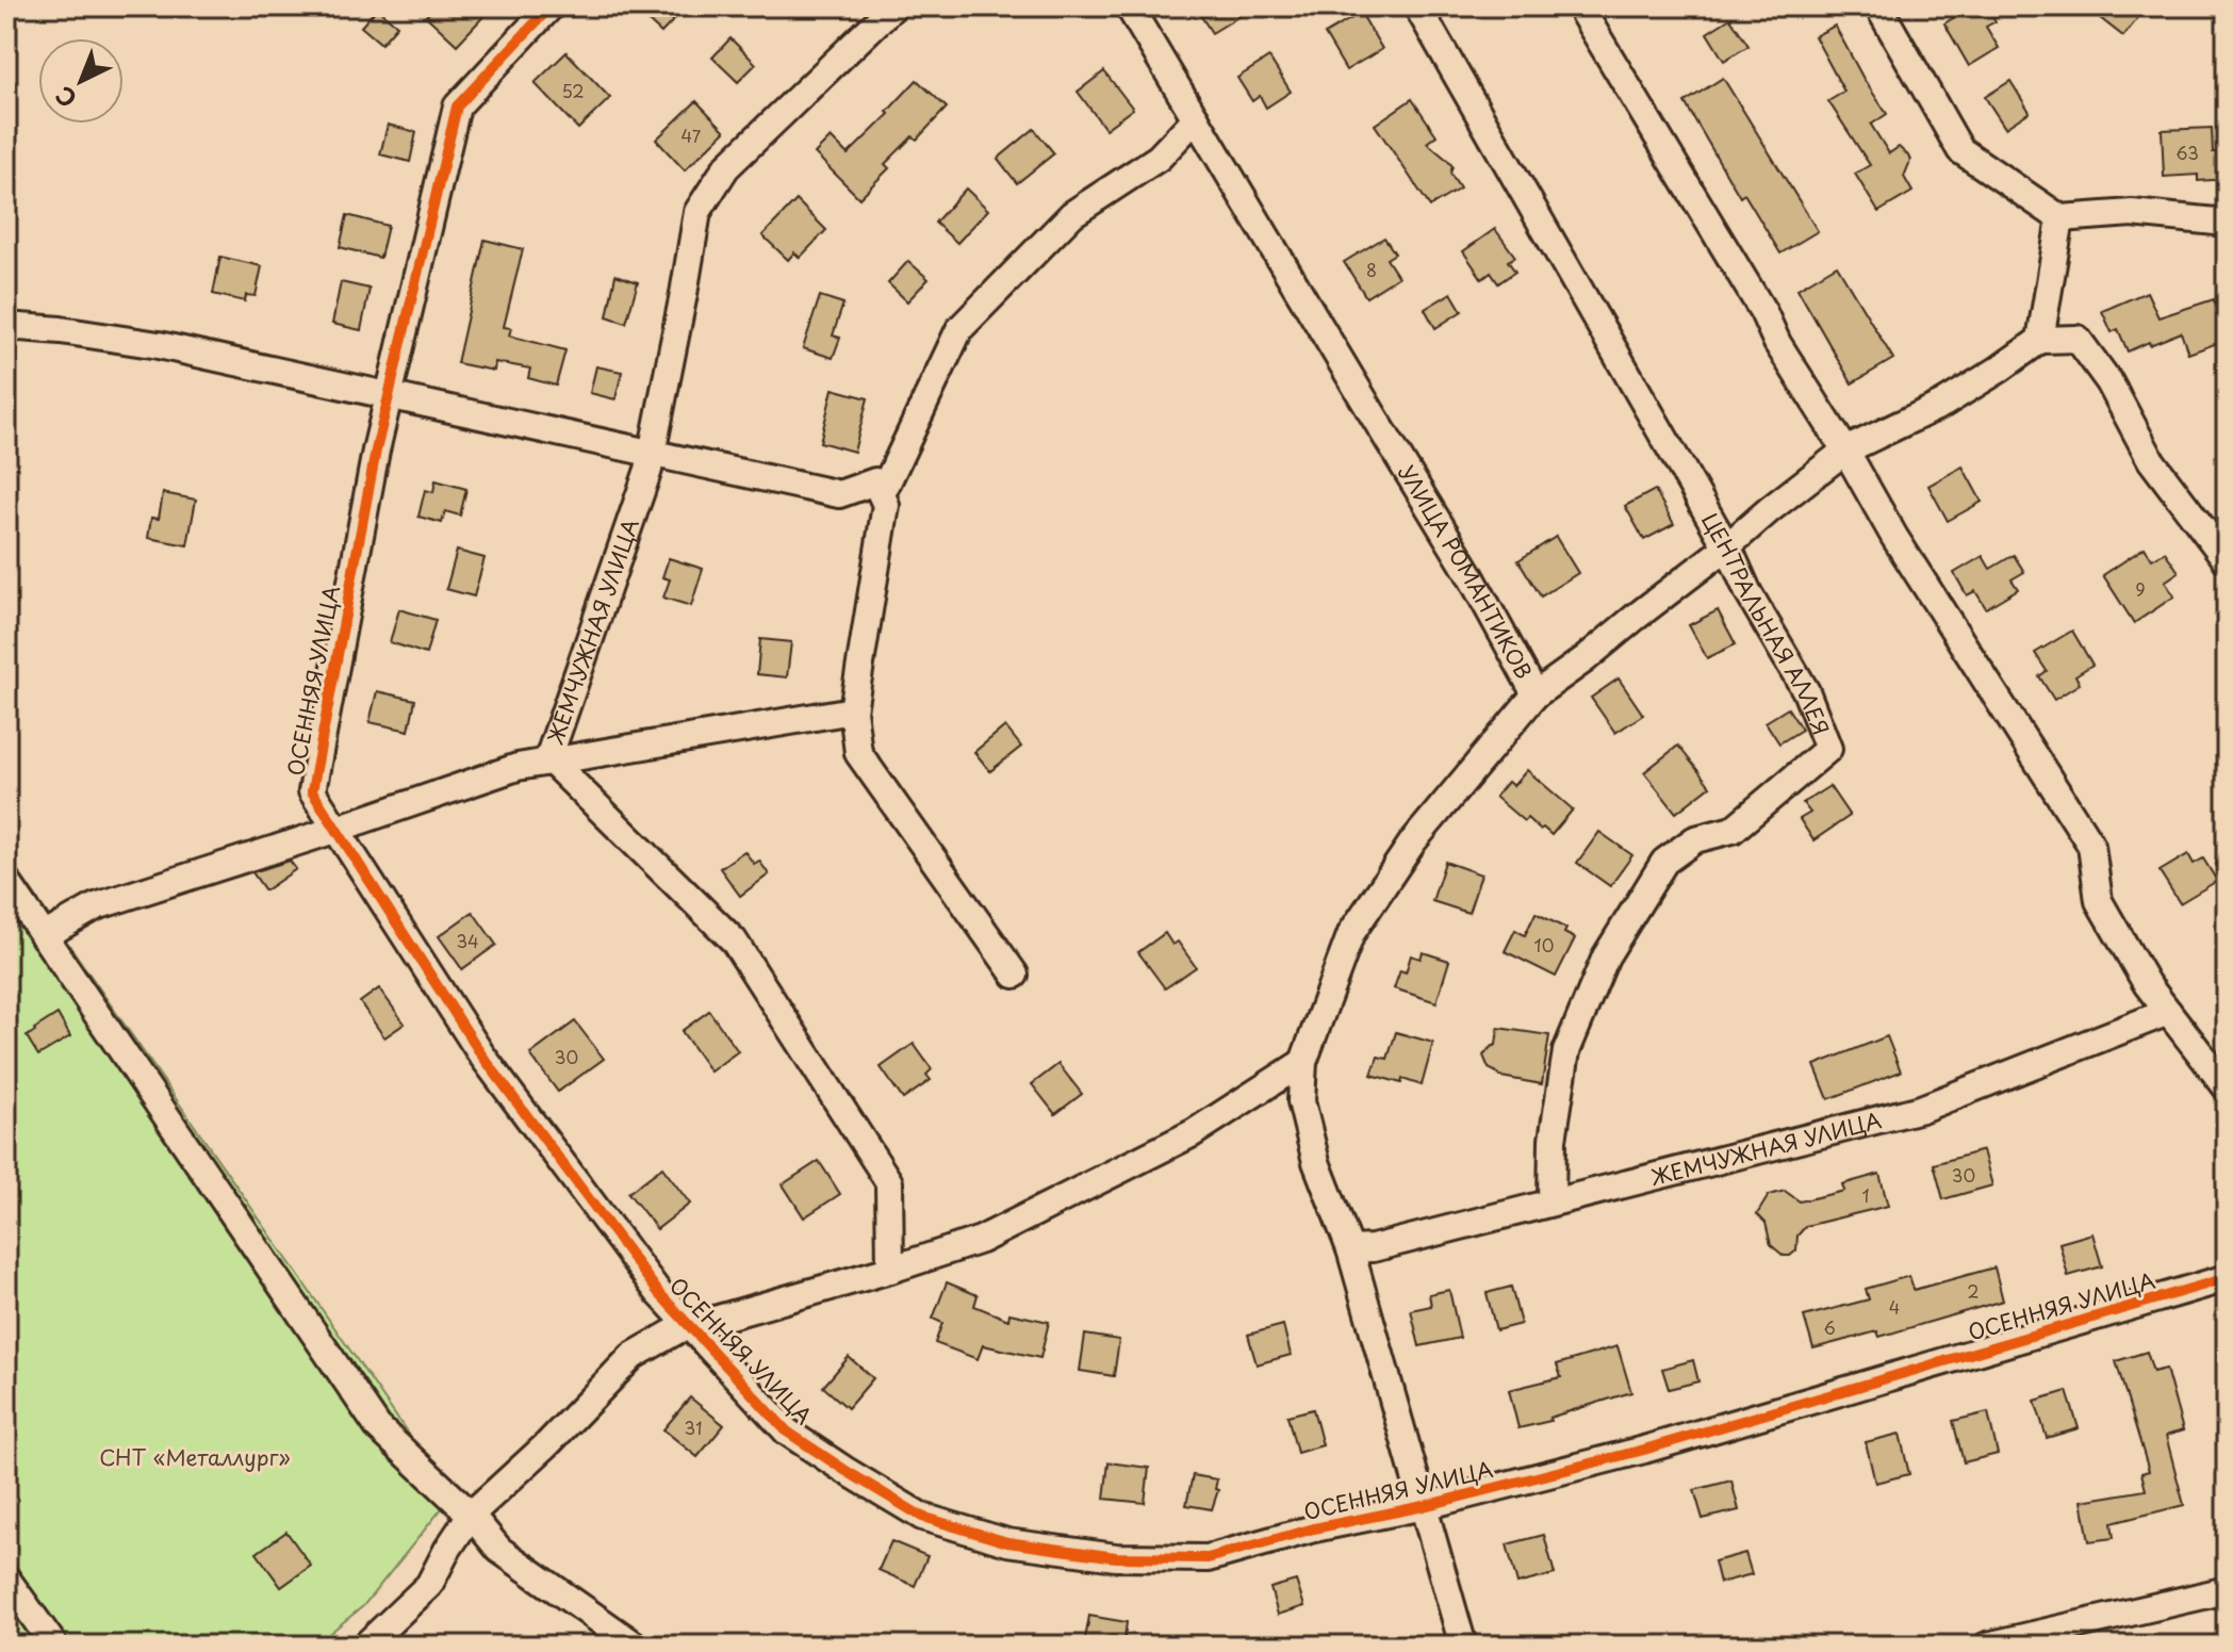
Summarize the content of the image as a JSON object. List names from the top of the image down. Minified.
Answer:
{"streets":{"street":["УЛИЦА РОМАНТИКОВ","ЦЕНТРАЛЬНАЯ АЛЛЕЯ","ЖЕМЧУЖНАЯ УЛИЦА","ОСЕННЯЯ УЛИЦА"]},"crossings":[["УЛИЦА РОМАНТИКОВ","ЖЕМЧУЖНАЯ УЛИЦА"],["УЛИЦА РОМАНТИКОВ","ОСЕННЯЯ УЛИЦА"],["ЦЕНТРАЛЬНАЯ АЛЛЕЯ","ЖЕМЧУЖНАЯ УЛИЦА"]],"parks":["СНТ «Металлург»"],"house_numbers":["52","47","63","8","9","34","10","30","30","1","2","4","6","31"],"north":"bottom left"}
